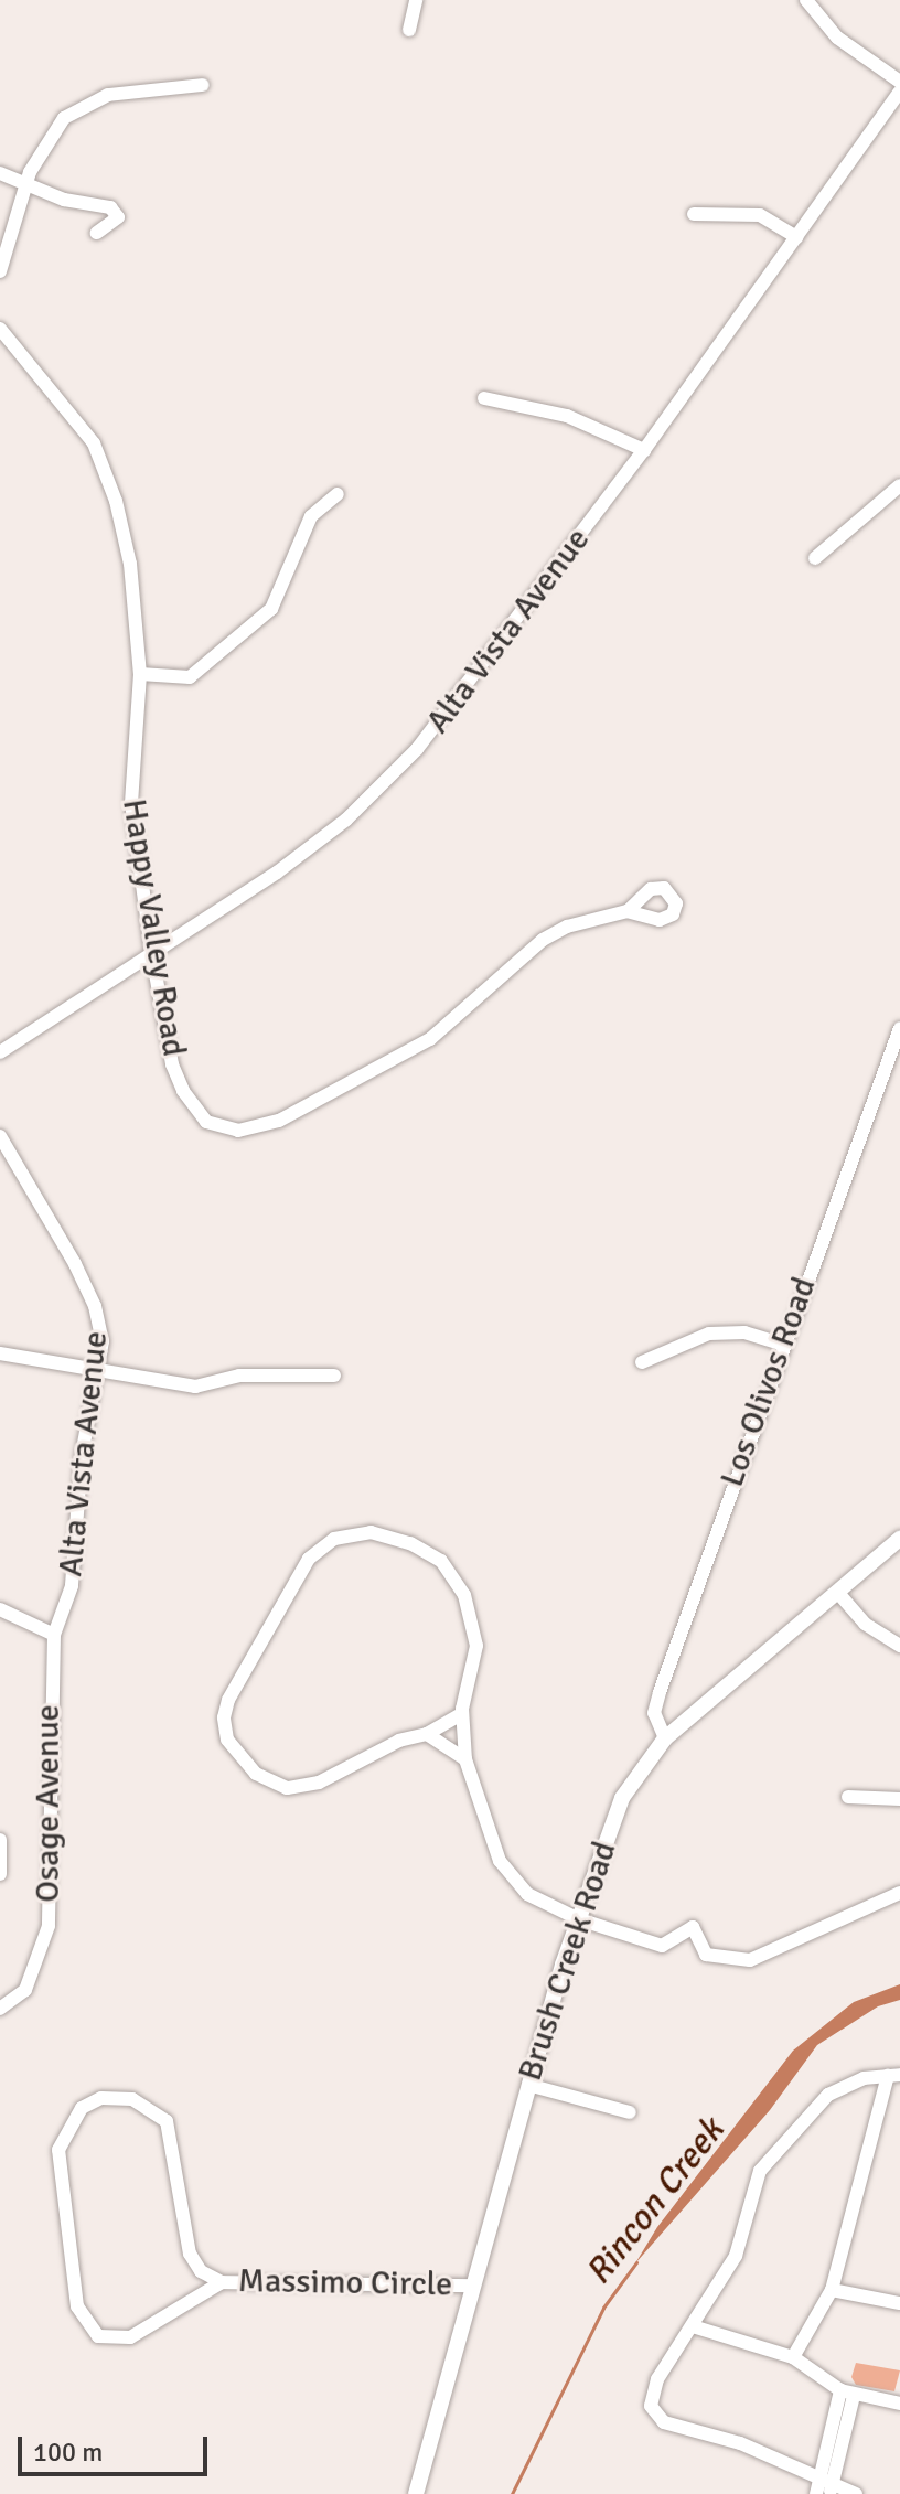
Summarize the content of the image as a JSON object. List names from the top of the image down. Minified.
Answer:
{"streets":{"street":["Alta Vista Avenue","Happy Valley Road","Los Olivos Road","Osage Avenue","Brush Creek Road","Massimo Circle"]},"crossings":[["Alta Vista Avenue","Happy Valley Road"],["Alta Vista Avenue","Osage Avenue"],["Los Olivos Road","Brush Creek Road"],["Brush Creek Road","Massimo Circle"]],"water":["Rincon Creek"],"scale_bar":"100 m"}
